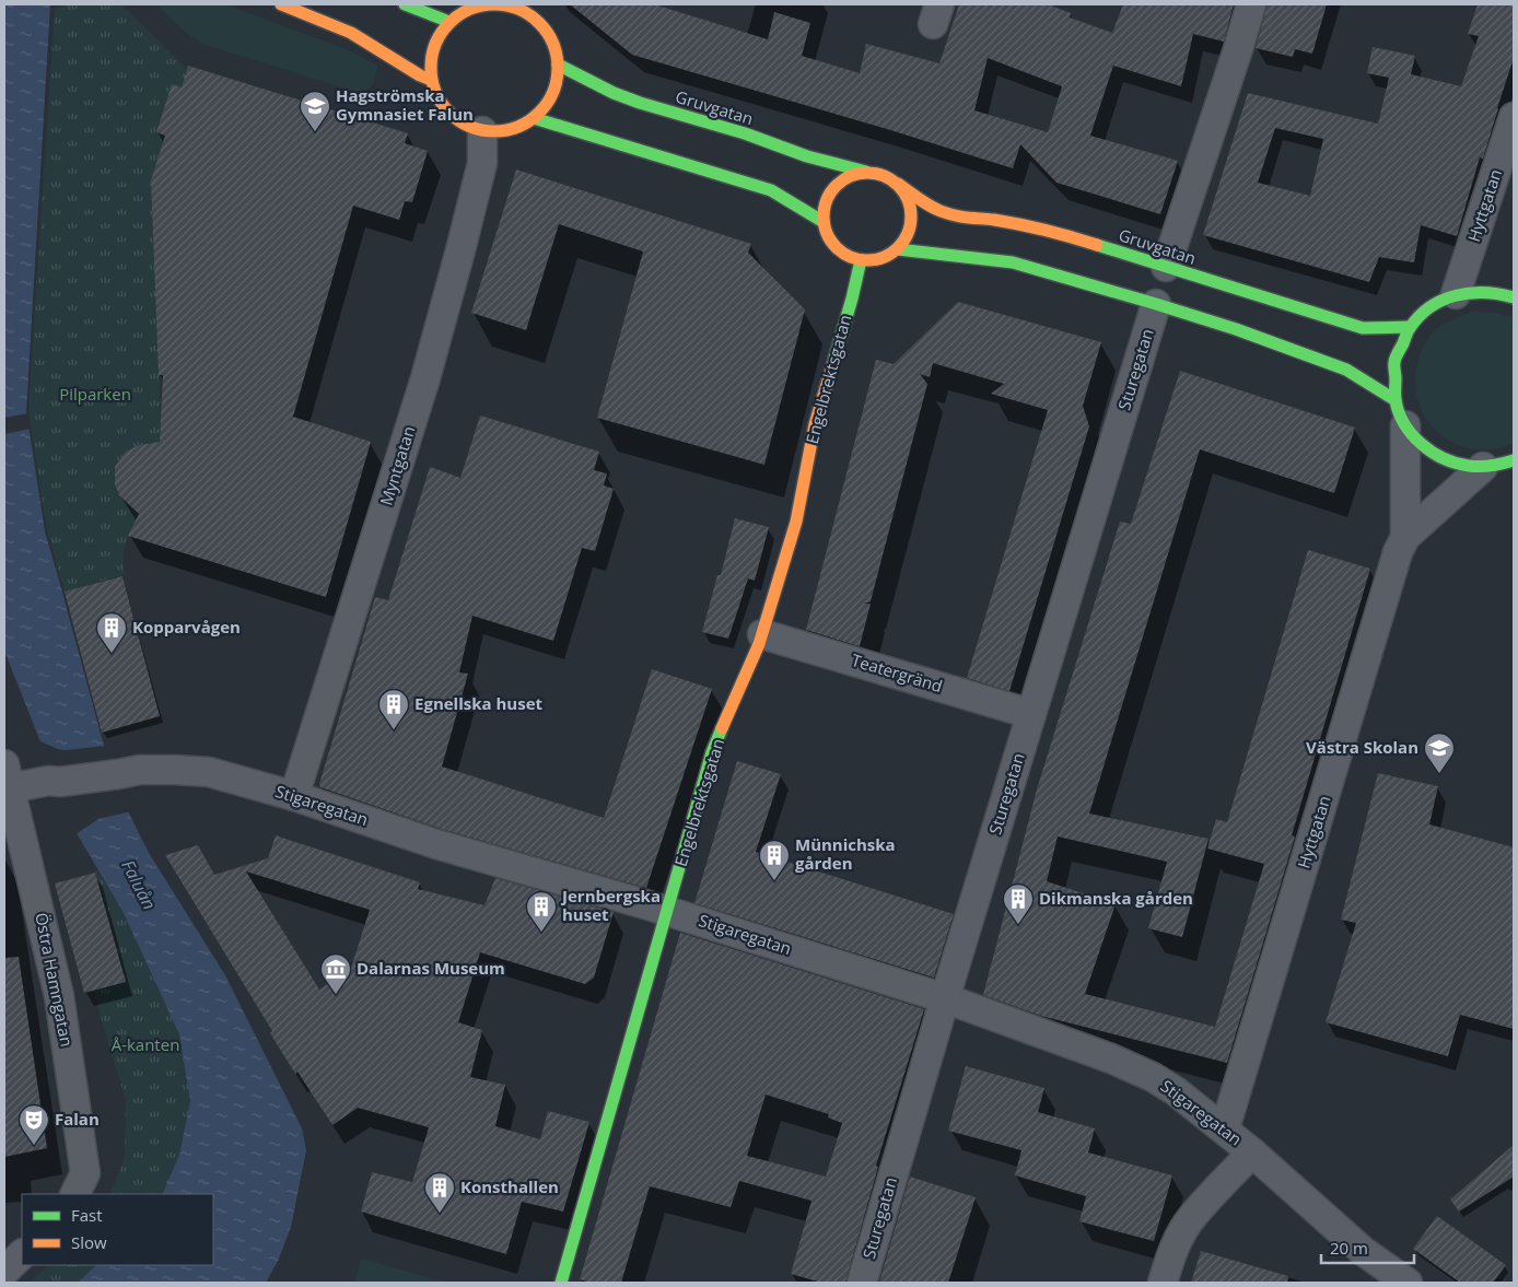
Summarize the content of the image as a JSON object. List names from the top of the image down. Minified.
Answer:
{"streets":{"main road":["Gruvgatan","Engelbrektsgatan"],"street":["Hyttgatan","Sturegatan","Myntgatan","Teatergränd","Stigaregatan","Östra Hamngatan"]},"crossings":[["Gruvgatan","Engelbrektsgatan"],["Gruvgatan","Myntgatan"],["Hyttgatan","Stigaregatan"],["Sturegatan","Teatergränd"],["Sturegatan","Stigaregatan"],["Engelbrektsgatan","Teatergränd"],["Engelbrektsgatan","Stigaregatan"],["Myntgatan","Stigaregatan"],["Stigaregatan","Östra Hamngatan"]],"water":["Faluån"],"parks":["Pilparken","Å-kanten"],"places":{"school or university":["Hagströmska Gymnasiet Falun","Västra Skolan"],"building":["Kopparvågen","Egnellska huset","Münnichska gården","Dikmanska gården","Jernbergska huset","Konsthallen"],"museum":["Dalarnas Museum"],"theatre":["Falan"]},"legend":["Fast","Slow"],"scale_bar":"20 m"}
